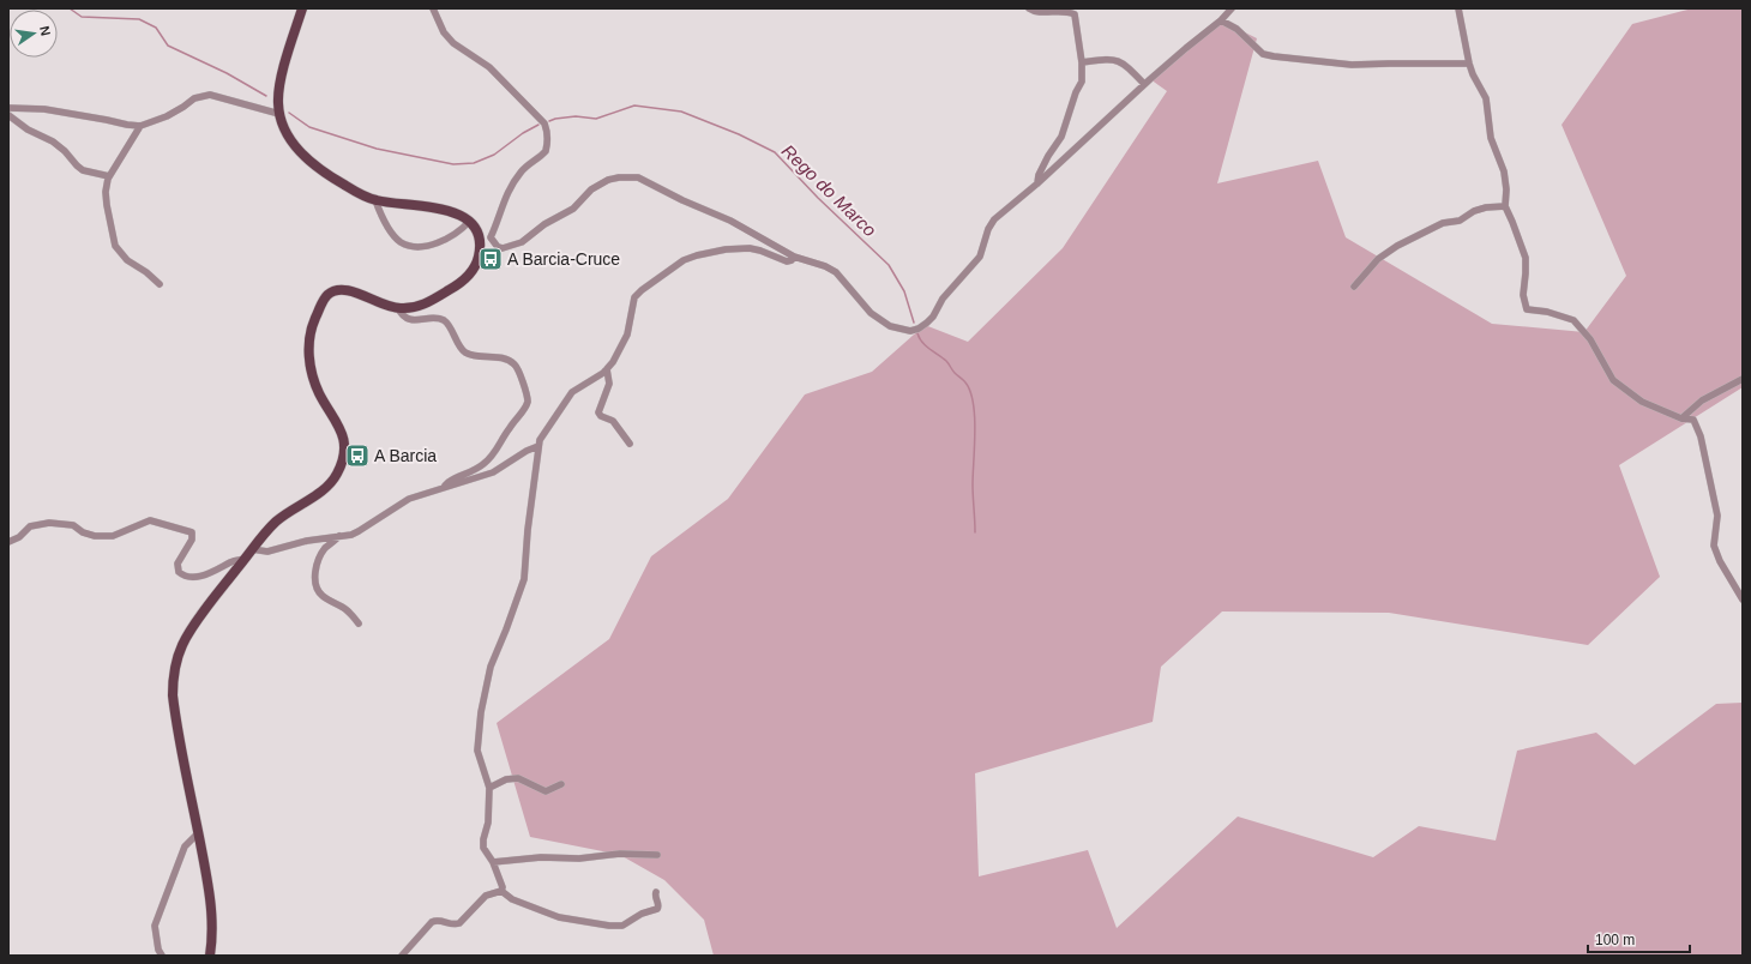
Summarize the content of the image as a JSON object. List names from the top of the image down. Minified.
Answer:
{"water":["Rego do Marco"],"places":{"bus stop":["A Barcia-Cruce","A Barcia"]},"scale_bar":"100 m","north":"right"}
